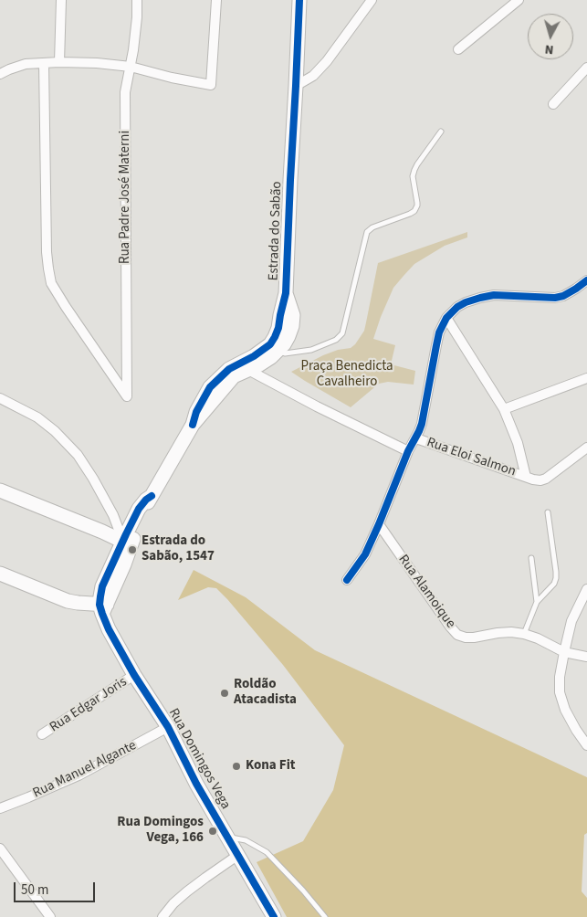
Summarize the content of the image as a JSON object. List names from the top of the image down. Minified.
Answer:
{"streets":{"street":["Rua Padre José Materni","Estrada do Sabão","Rua Eloi Salmon","Rua Alamoique","Rua Edgar Joris","Rua Domingos Vega","Rua Manuel Algante"]},"crossings":[["Estrada do Sabão","Rua Domingos Vega"],["Rua Edgar Joris","Rua Domingos Vega"],["Rua Domingos Vega","Rua Manuel Algante"]],"parks":["Praça Benedicta Cavalheiro"],"places":["Estrada do Sabão, 1547","Roldão Atacadista","Kona Fit","Rua Domingos Vega, 166"],"scale_bar":"50 m","north":"bottom"}
